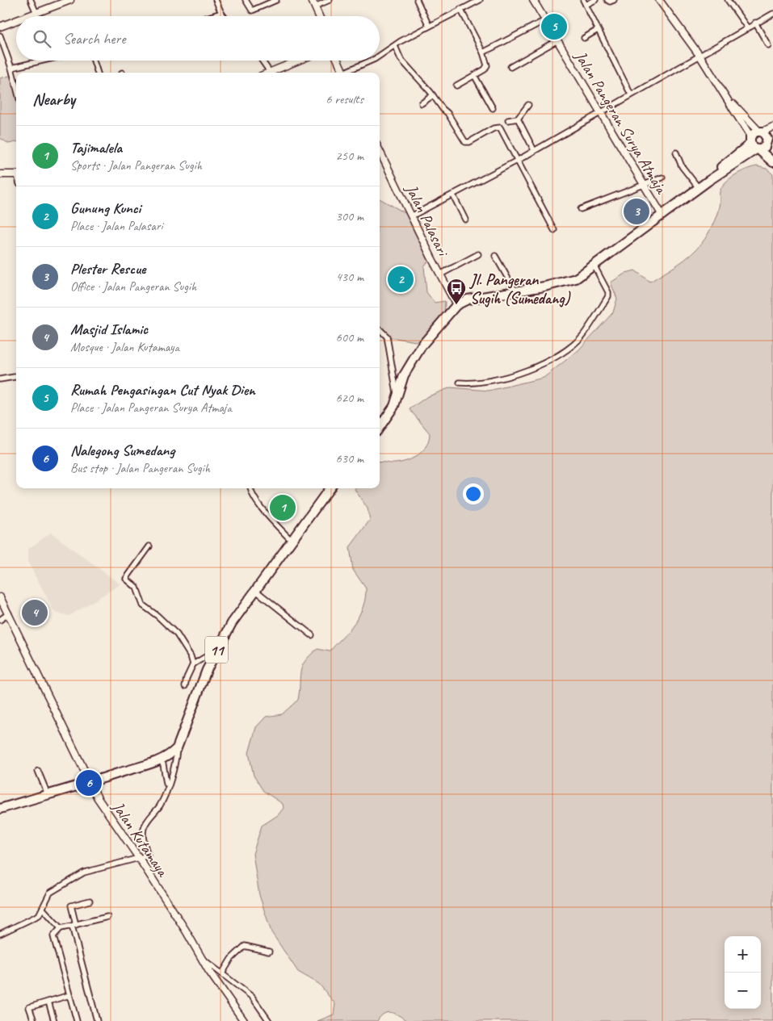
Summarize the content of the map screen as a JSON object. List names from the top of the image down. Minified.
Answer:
{"streets":{"highway":["11"],"main road":["Jalan Pangeran Surya Atmaja","Jalan Palasari","Jalan Kutamaya"]},"places":{"bus stop":["Jl. Pangeran Sugih (Sumedang)"]},"page":{"pins":["5","3","2","1","4","6"],"search":"Search here","heading":["Nearby","6 results"],"list":[{"mark":"1","name":"Tajimalela","note":"Sports · Jalan Pangeran Sugih","value":"250 m"},{"mark":"2","name":"Gunung Kunci","note":"Place · Jalan Palasari","value":"300 m"},{"mark":"3","name":"Plester Rescue","note":"Office · Jalan Pangeran Sugih","value":"430 m"},{"mark":"4","name":"Masjid Islamic","note":"Mosque · Jalan Kutamaya","value":"600 m"},{"mark":"5","name":"Rumah Pengasingan Cut Nyak Dien","note":"Place · Jalan Pangeran Surya Atmaja","value":"620 m"},{"mark":"6","name":"Nalegong Sumedang","note":"Bus stop · Jalan Pangeran Sugih","value":"630 m"}],"map_buttons":["+","−"]}}
